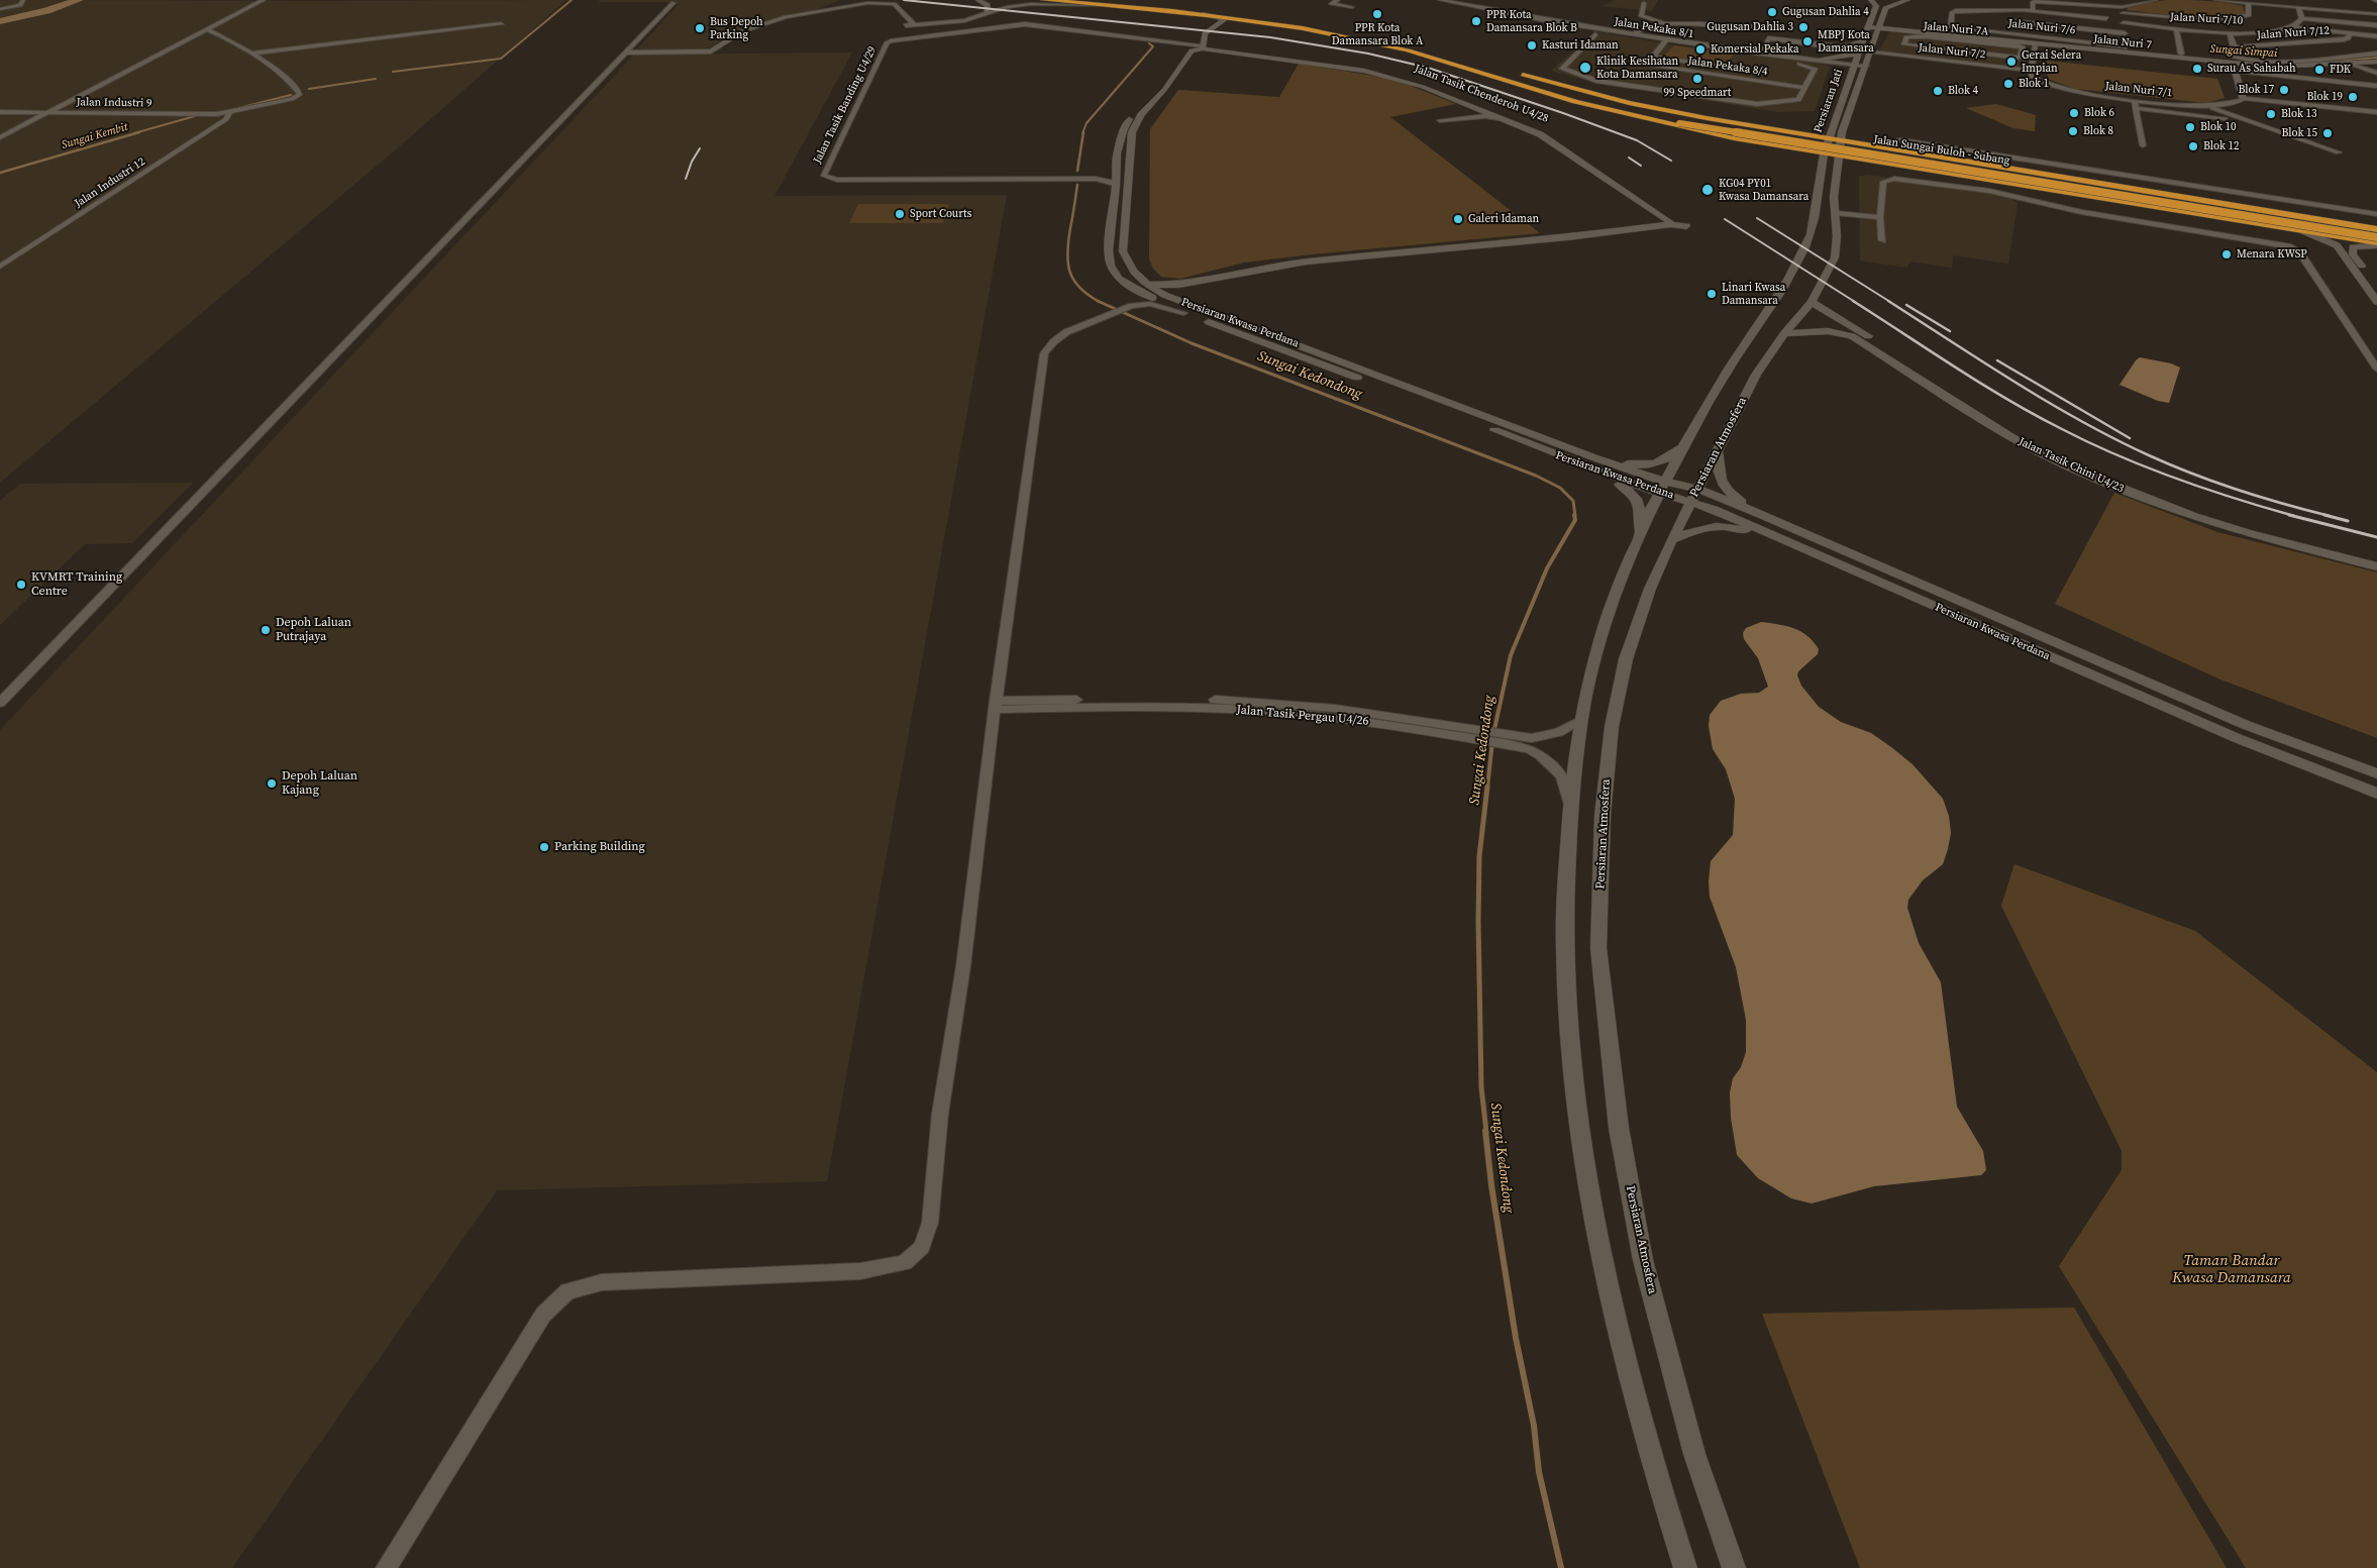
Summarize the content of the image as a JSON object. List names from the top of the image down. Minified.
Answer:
{"streets":{"highway":["Jalan Sungai Buloh - Subang"],"main road":["Jalan Nuri 7","Jalan Tasik Chenderoh U4/28","Persiaran Jati","Persiaran Kwasa Perdana","Persiaran Atmosfera","Jalan Tasik Chini U4/23"],"street":["Jalan Nuri 7/10","Jalan Nuri 7/6","Jalan Pekaka 8/1","Jalan Nuri 7A","Jalan Nuri 7/12","Jalan Nuri 7/2","Jalan Pekaka 8/4","Jalan Nuri 7/1","Jalan Industri 9","Jalan Tasik Banding U4/29","Jalan Industri 12","Jalan Tasik Pergau U4/26"]},"crossings":[["Jalan Nuri 7/10","Jalan Nuri 7/12"],["Jalan Nuri 7/6","Jalan Nuri 7"],["Jalan Pekaka 8/1","Persiaran Jati"],["Jalan Nuri 7/2","Jalan Nuri 7/1"],["Jalan Nuri 7/2","Persiaran Jati"],["Jalan Tasik Chenderoh U4/28","Jalan Tasik Banding U4/29"],["Jalan Tasik Chenderoh U4/28","Persiaran Kwasa Perdana"],["Persiaran Jati","Jalan Sungai Buloh - Subang"],["Persiaran Jati","Persiaran Atmosfera"],["Jalan Industri 9","Jalan Industri 12"],["Jalan Tasik Banding U4/29","Persiaran Kwasa Perdana"],["Jalan Sungai Buloh - Subang","Persiaran Atmosfera"],["Persiaran Kwasa Perdana","Persiaran Atmosfera"],["Persiaran Atmosfera","Jalan Tasik Chini U4/23"]],"water":["Sungai Simpai","Sungai Kembit","Sungai Kedondong"],"parks":["Taman Bandar Kwasa Damansara"],"places":["Gugusan Dahlia 4","PPR Kota Damansara Blok A","PPR Kota Damansara Blok B","Gugusan Dahlia 3","Bus Depoh Parking","MBPJ Kota Damansara","Kasturi Idaman","Komersial Pekaka","Gerai Selera Impian","Klinik Kesihatan Kota Damansara","Surau As Sahabah","FDK","99 Speedmart","Blok 1","Blok 17","Blok 4","Blok 19","Blok 6","Blok 13","Blok 10","Blok 8","Blok 15","Blok 12","KG04 PY01 Kwasa Damansara","Sport Courts","Galeri Idaman","Menara KWSP","Linari Kwasa Damansara","KVMRT Training Centre","Depoh Laluan Putrajaya","Depoh Laluan Kajang","Parking Building"]}
